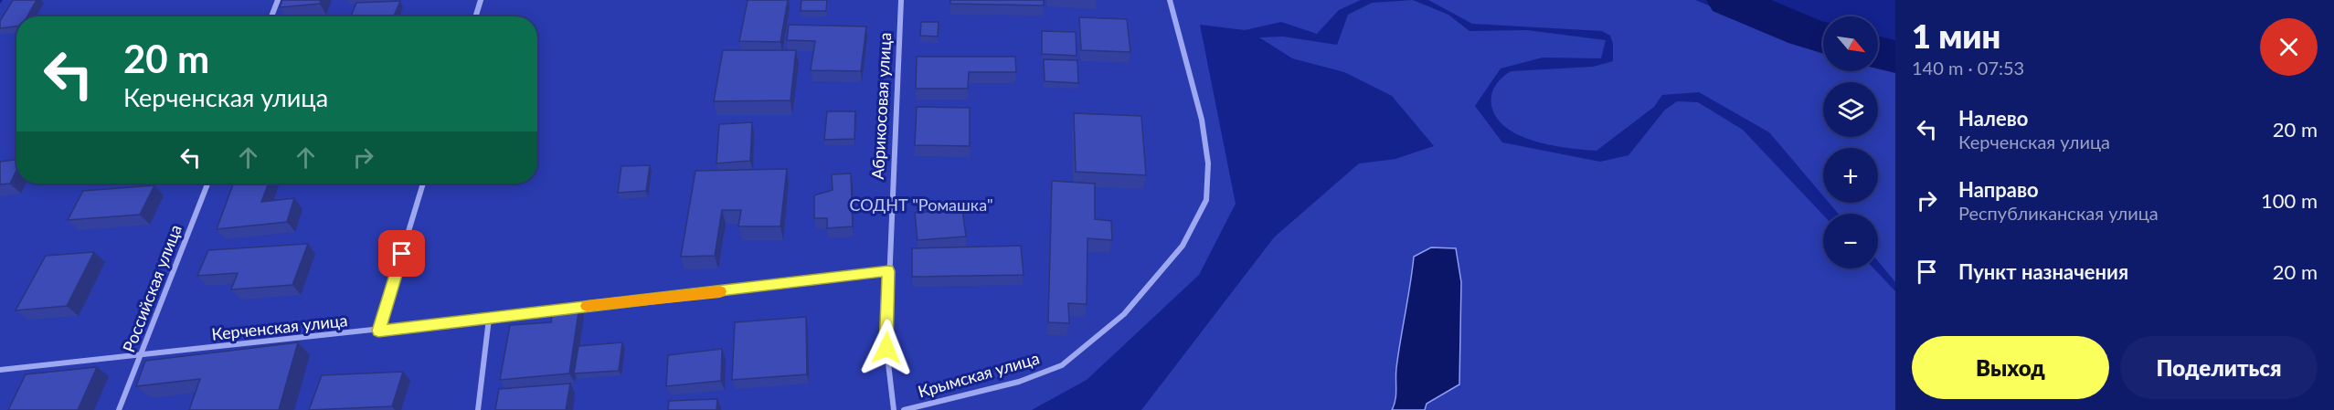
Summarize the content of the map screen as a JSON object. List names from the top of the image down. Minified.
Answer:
{"streets":{"street":["Абрикосовая улица","Российская улица","Керченская улица","Крымская улица"]},"crossings":[["Абрикосовая улица","Керченская улица"],["Российская улица","Керченская улица"]],"parks":["СОДНТ \"Ромашка\""],"north":"bottom right","page":{"heading":["1 мин","140 m · 07:53"],"map_buttons":["+","−"],"turn":["20 m","Керченская улица"],"list":[{"name":"Налево","note":"Керченская улица","value":"20 m"},{"name":"Направо","note":"Республиканская улица","value":"100 m"},{"name":"Пункт назначения","value":"20 m"}],"buttons":["Выход","Поделиться"]}}
